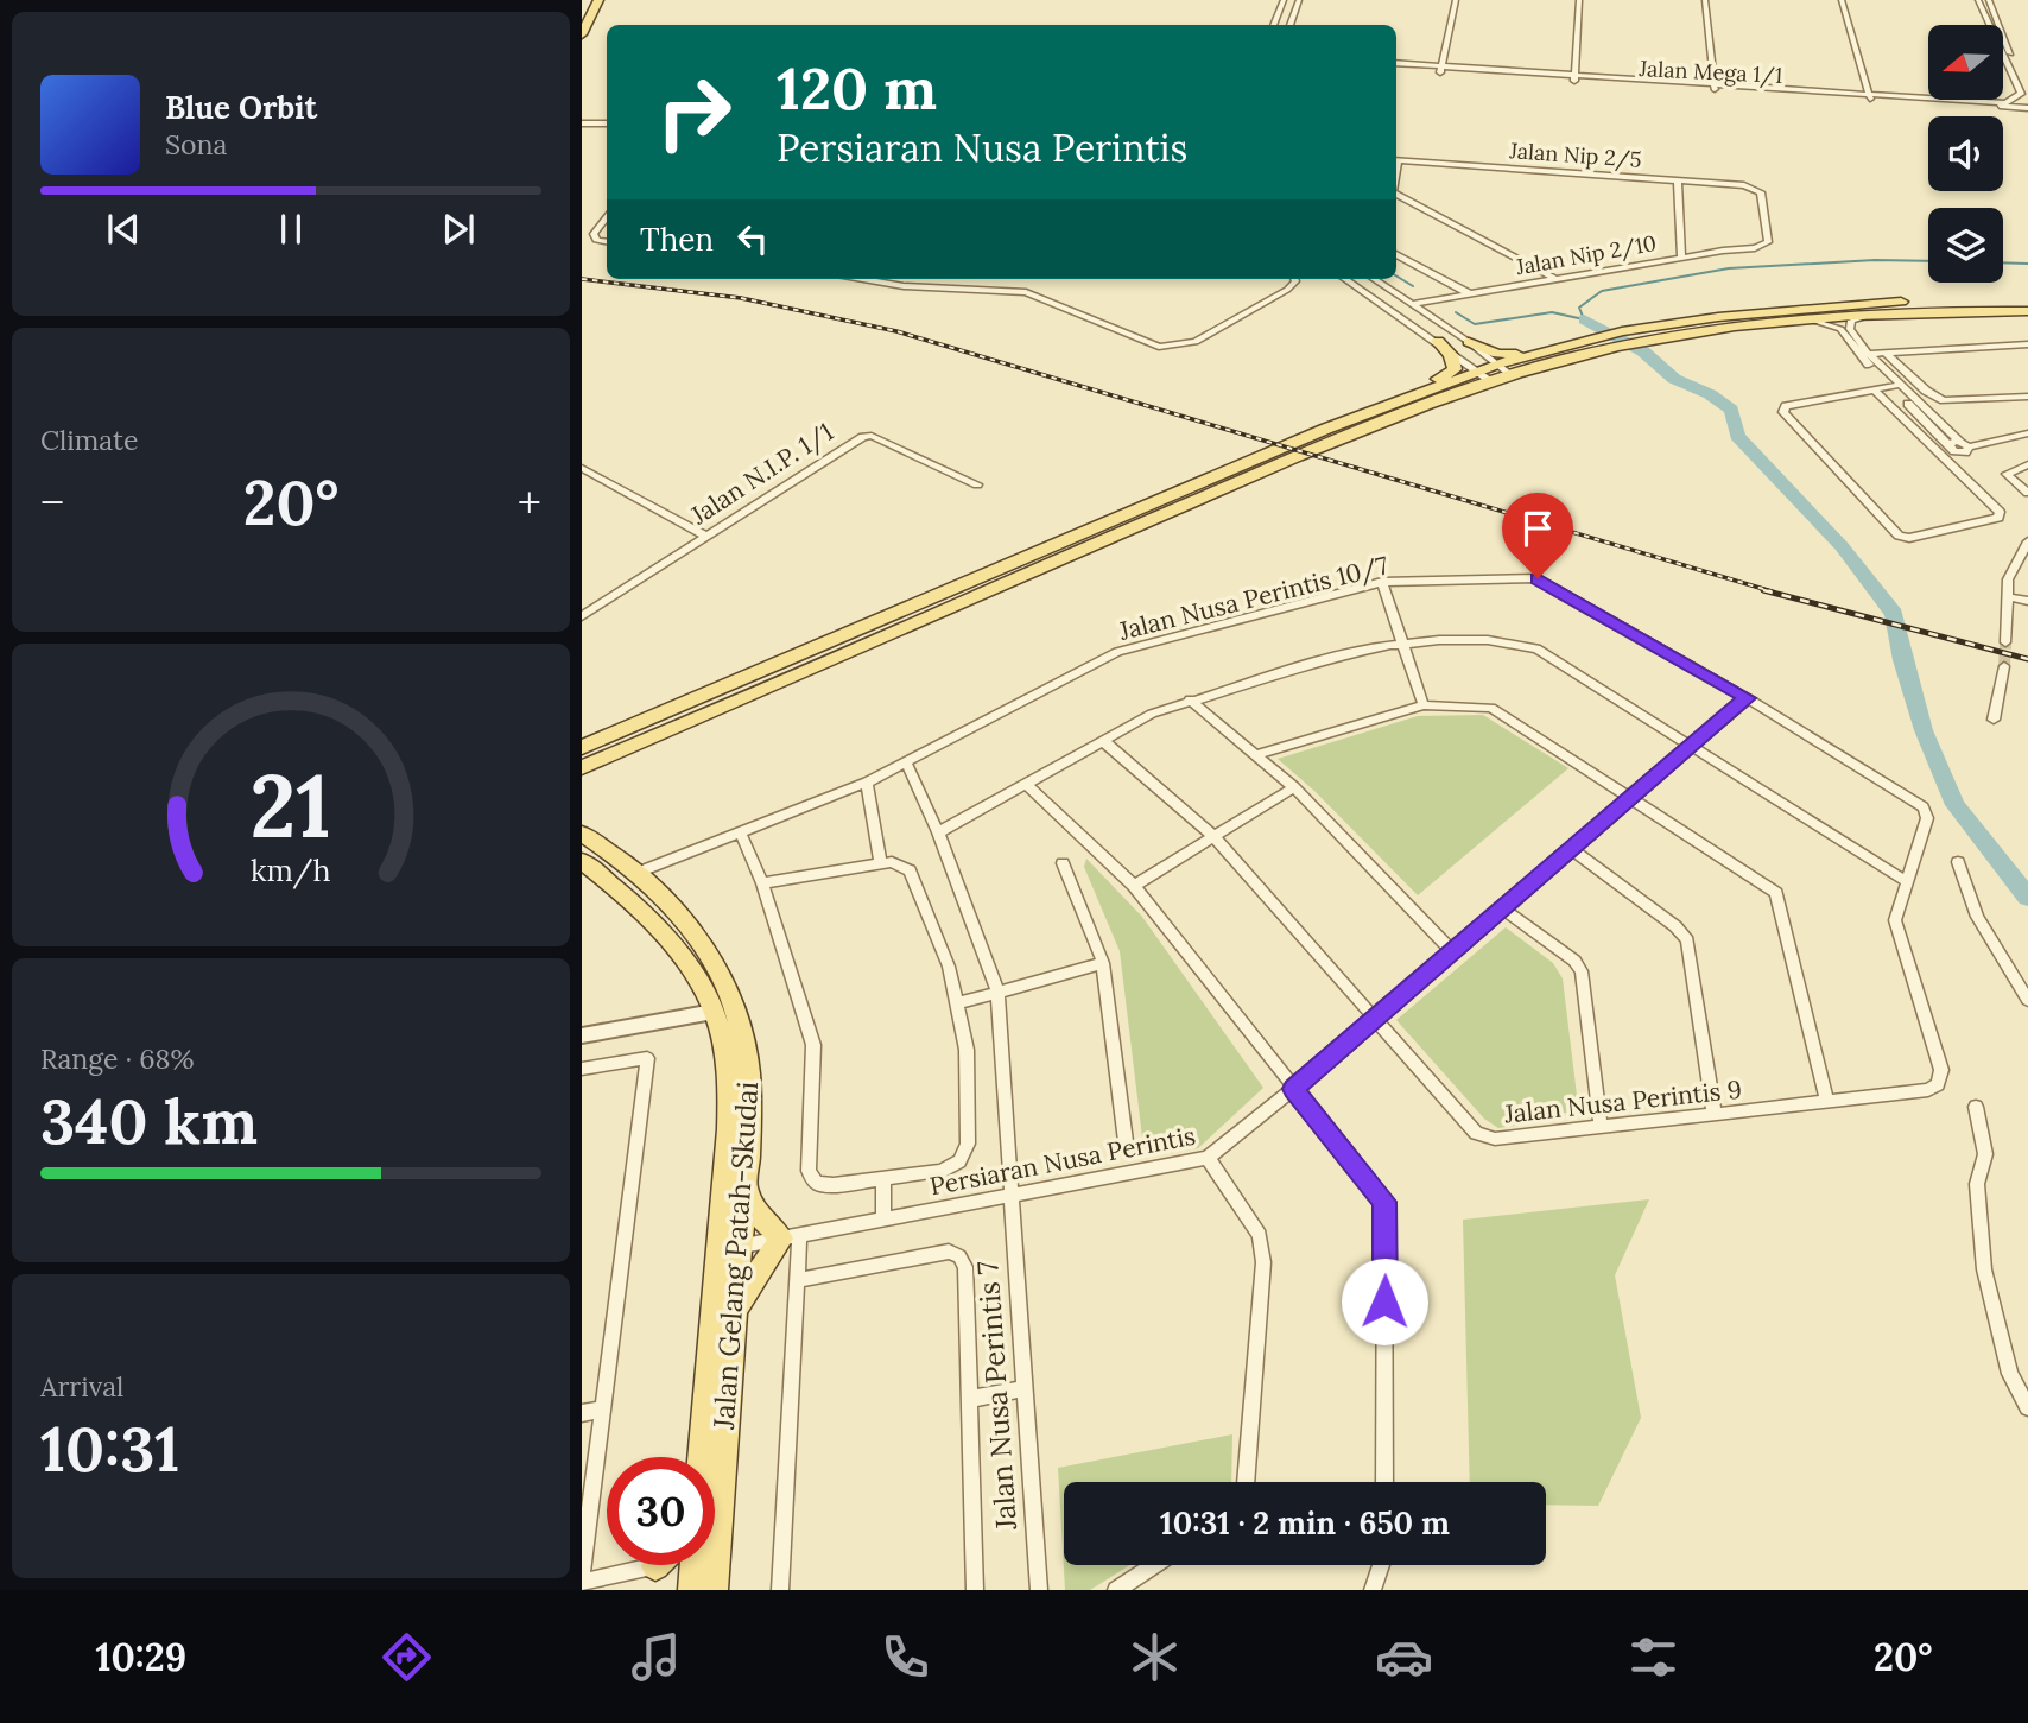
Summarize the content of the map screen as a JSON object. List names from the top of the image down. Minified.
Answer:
{"streets":{"main road":["Jalan Gelang Patah-Skudai"],"street":["Jalan Mega 1/1","Jalan Nip 2/5","Jalan Nip 2/10","Jalan N.I.P. 1/1","Jalan Nusa Perintis 10/7","Jalan Nusa Perintis 9","Persiaran Nusa Perintis","Jalan Nusa Perintis 7"]},"crossings":[["Jalan Nip 2/5","Jalan Nip 2/10"],["Jalan Nusa Perintis 10/7","Jalan Nusa Perintis 9"],["Jalan Nusa Perintis 10/7","Persiaran Nusa Perintis"],["Jalan Nusa Perintis 10/7","Jalan Gelang Patah-Skudai"],["Jalan Nusa Perintis 10/7","Jalan Nusa Perintis 7"],["Jalan Nusa Perintis 9","Persiaran Nusa Perintis"],["Persiaran Nusa Perintis","Jalan Gelang Patah-Skudai"],["Persiaran Nusa Perintis","Jalan Nusa Perintis 7"]],"north":"left","page":{"turn":["120 m","Persiaran Nusa Perintis"],"song":["Blue Orbit","Sona"],"then":"Then","tile":["Climate",["Range · 68%","340 km"],["Arrival","10:31"]],"heat":["−","20°","+"],"limit":"30","trip":"10:31 · 2 min · 650 m","tabs":["10:29","20°"],"gauge":["21","km/h"]}}
